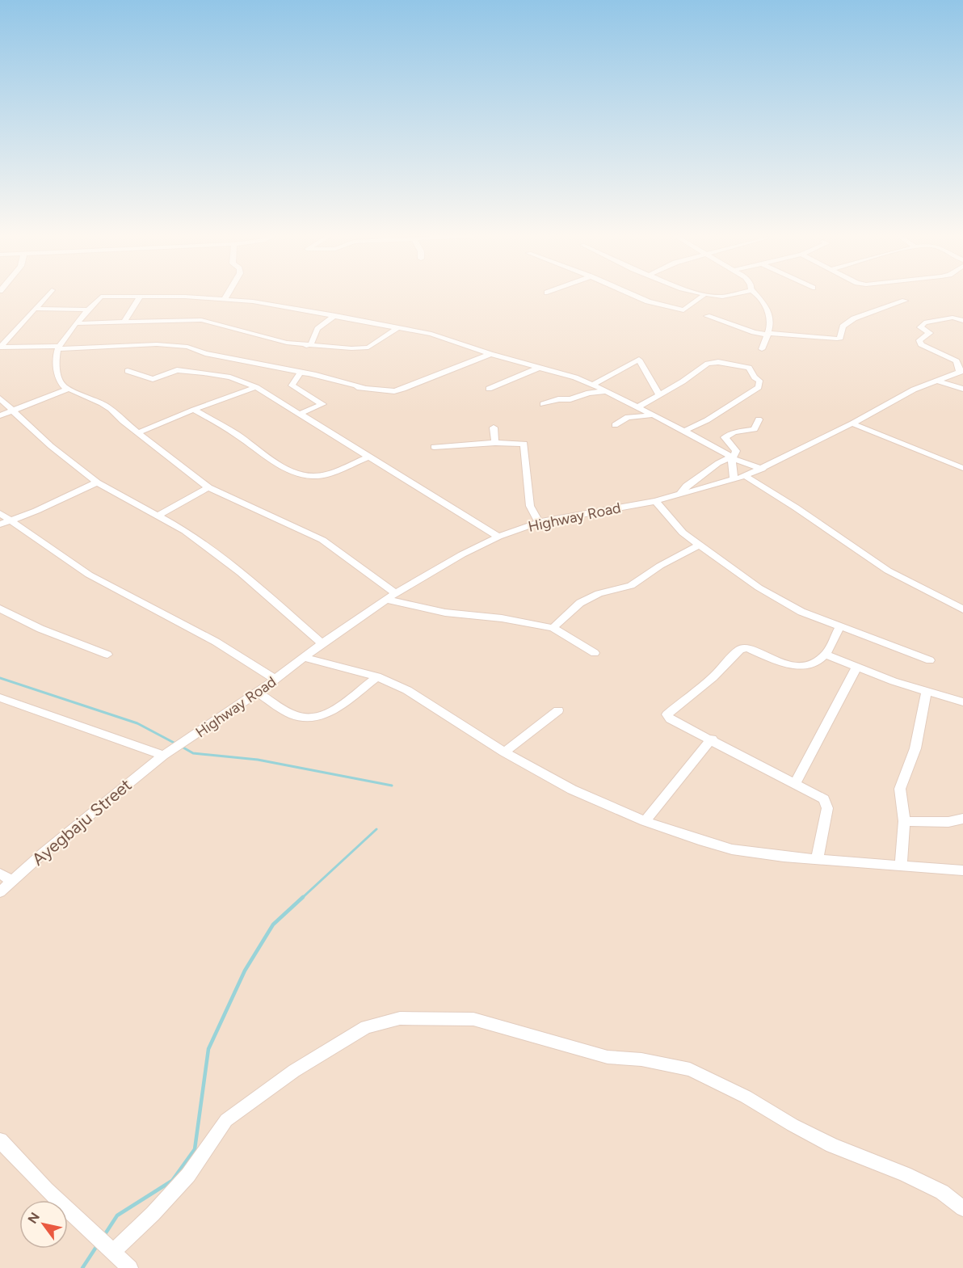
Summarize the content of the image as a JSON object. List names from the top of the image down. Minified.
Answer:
{"streets":{"street":["Highway Road","Ayegbaju Street"]},"crossings":[["Highway Road","Ayegbaju Street"]],"north":"top left"}
